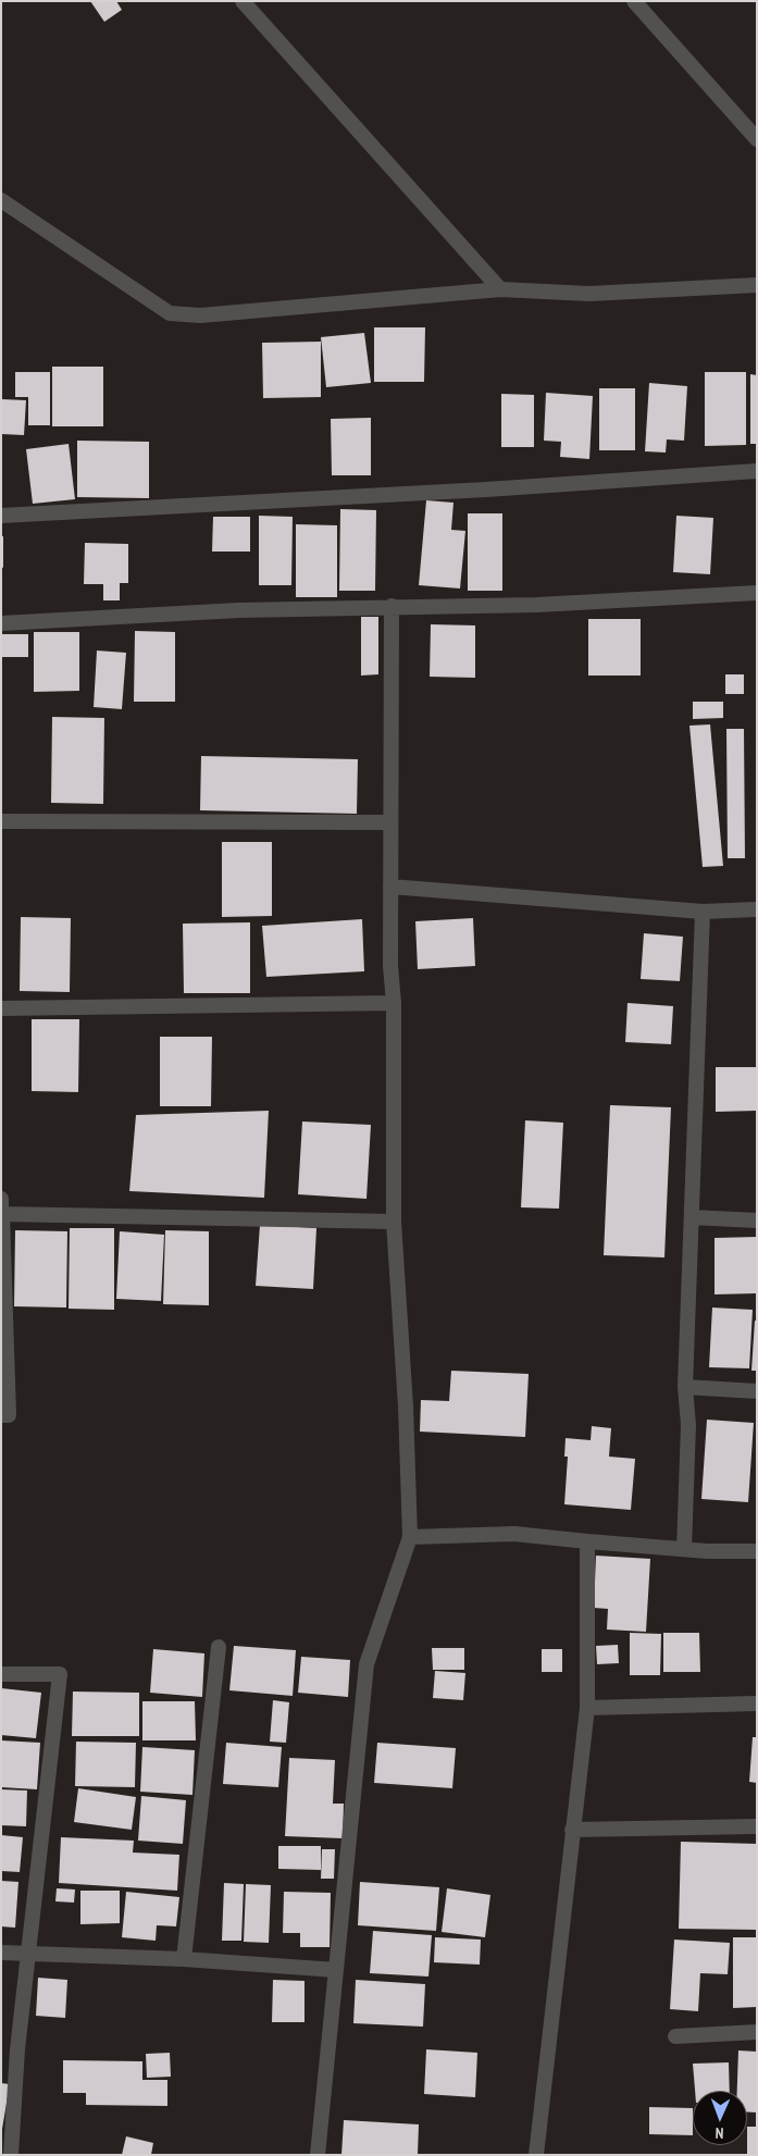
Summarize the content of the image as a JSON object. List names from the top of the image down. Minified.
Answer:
{"north":"bottom"}
